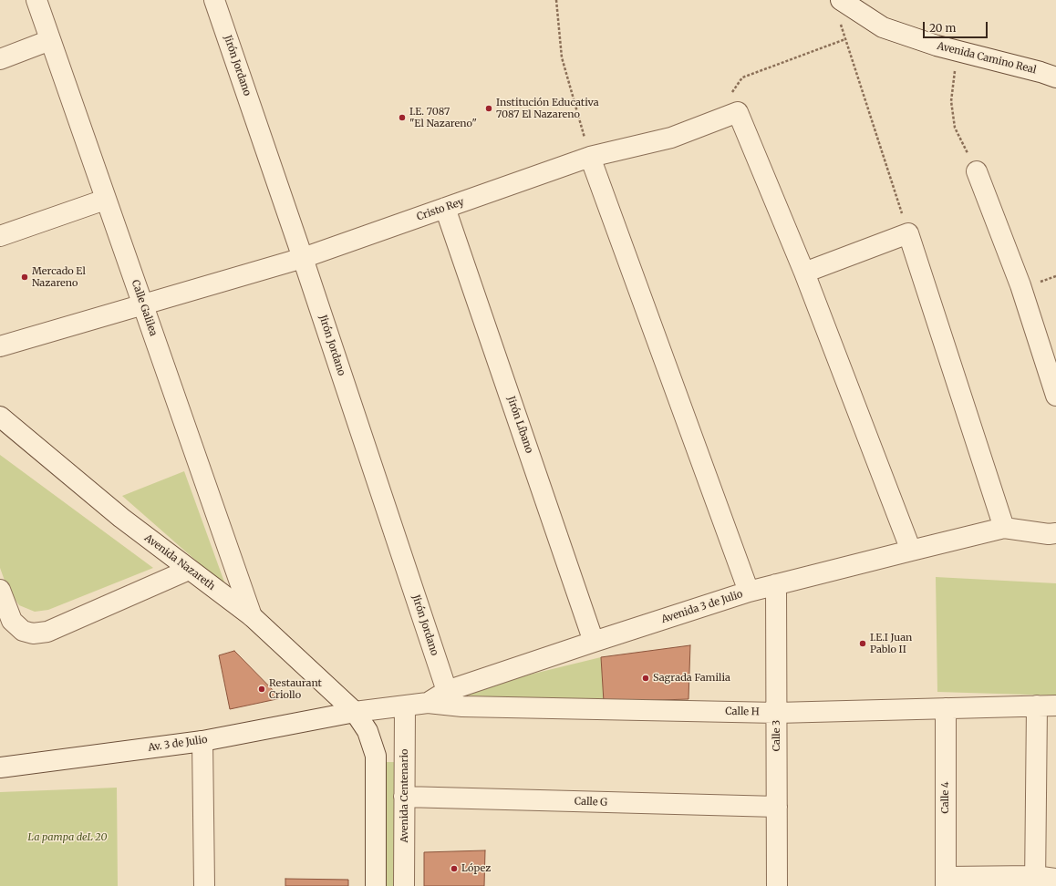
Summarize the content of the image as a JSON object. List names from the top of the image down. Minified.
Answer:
{"streets":{"street":["Avenida Camino Real","Jirón Jordano","Cristo Rey","Calle Galilea","Jirón Líbano","Avenida Nazareth","Avenida 3 de Julio","Calle H","Calle 3","Av. 3 de Julio","Avenida Centenario","Calle 4","Calle G"]},"crossings":[["Jirón Jordano","Cristo Rey"],["Jirón Jordano","Avenida 3 de Julio"],["Cristo Rey","Calle Galilea"],["Cristo Rey","Jirón Líbano"],["Calle Galilea","Avenida Nazareth"],["Jirón Líbano","Avenida 3 de Julio"],["Avenida Nazareth","Avenida 3 de Julio"],["Avenida Nazareth","Av. 3 de Julio"],["Avenida 3 de Julio","Calle H"],["Avenida 3 de Julio","Calle 3"],["Avenida 3 de Julio","Av. 3 de Julio"],["Avenida 3 de Julio","Avenida Centenario"],["Calle H","Calle 3"],["Calle H","Calle 4"],["Calle 3","Calle G"],["Avenida Centenario","Calle G"]],"parks":["La pampa deL 20"],"places":["Institución Educativa 7087 El Nazareno","I.E. 7087 \"El Nazareno\"","Mercado El Nazareno","I.E.I Juan Pablo II","Sagrada Familia","Restaurant Criollo","López"],"scale_bar":"20 m"}
